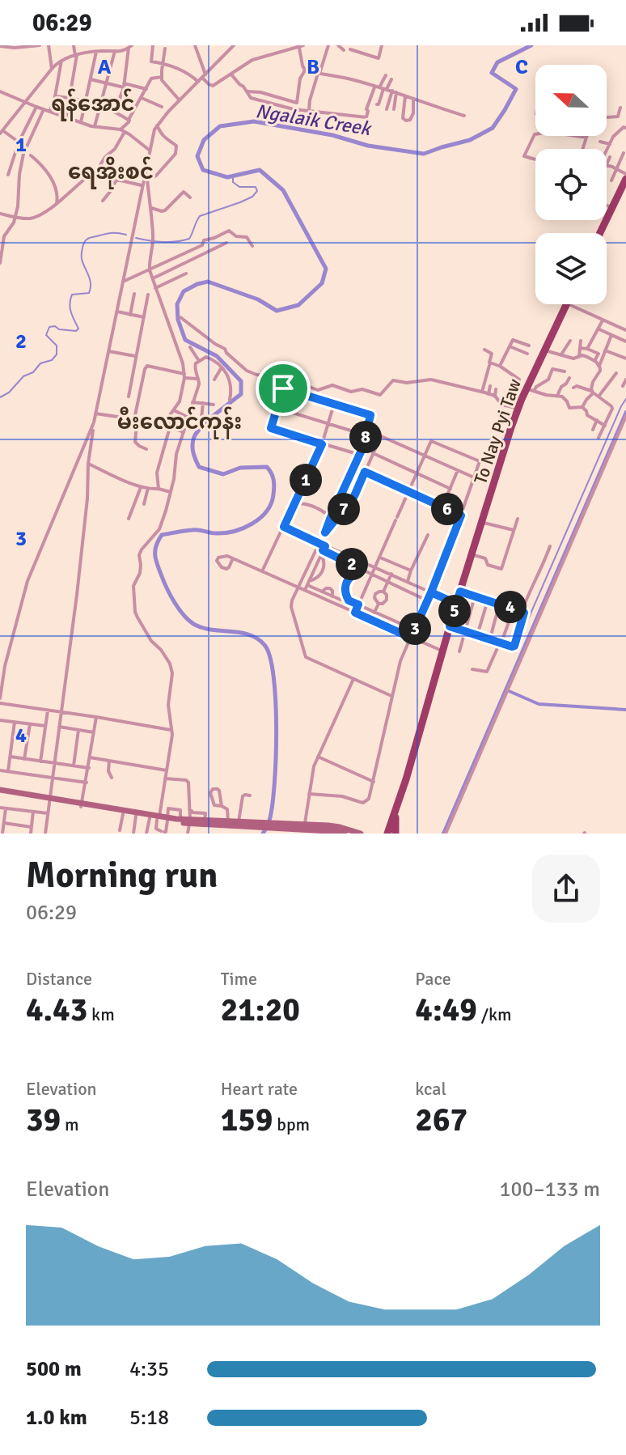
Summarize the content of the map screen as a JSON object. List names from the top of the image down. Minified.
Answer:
{"streets":{"main road":["To Nay Pyi Taw"]},"districts":["ရန်အောင်","ရေအိုးစင်","မီးလောင်ကုန်း"],"water":["Ngalaik Creek"],"north":"left","page":{"status":"06:29","pins":["8","1","6","7","2","4","5","3"],"heading":["Morning run","06:29"],"stats":[["Distance","4.43 km"],["Time","21:20"],["Pace","4:49 /km"],["Elevation","39 m"],["Heart rate","159 bpm"],["kcal","267"]],"chart":["Elevation","100–133 m"],"list":[{"name":"500 m","note":"4:35"},{"name":"1.0 km","note":"5:18"}]},"grid":{"columns":["A","B","C"],"rows":["1","2","3","4"]}}
